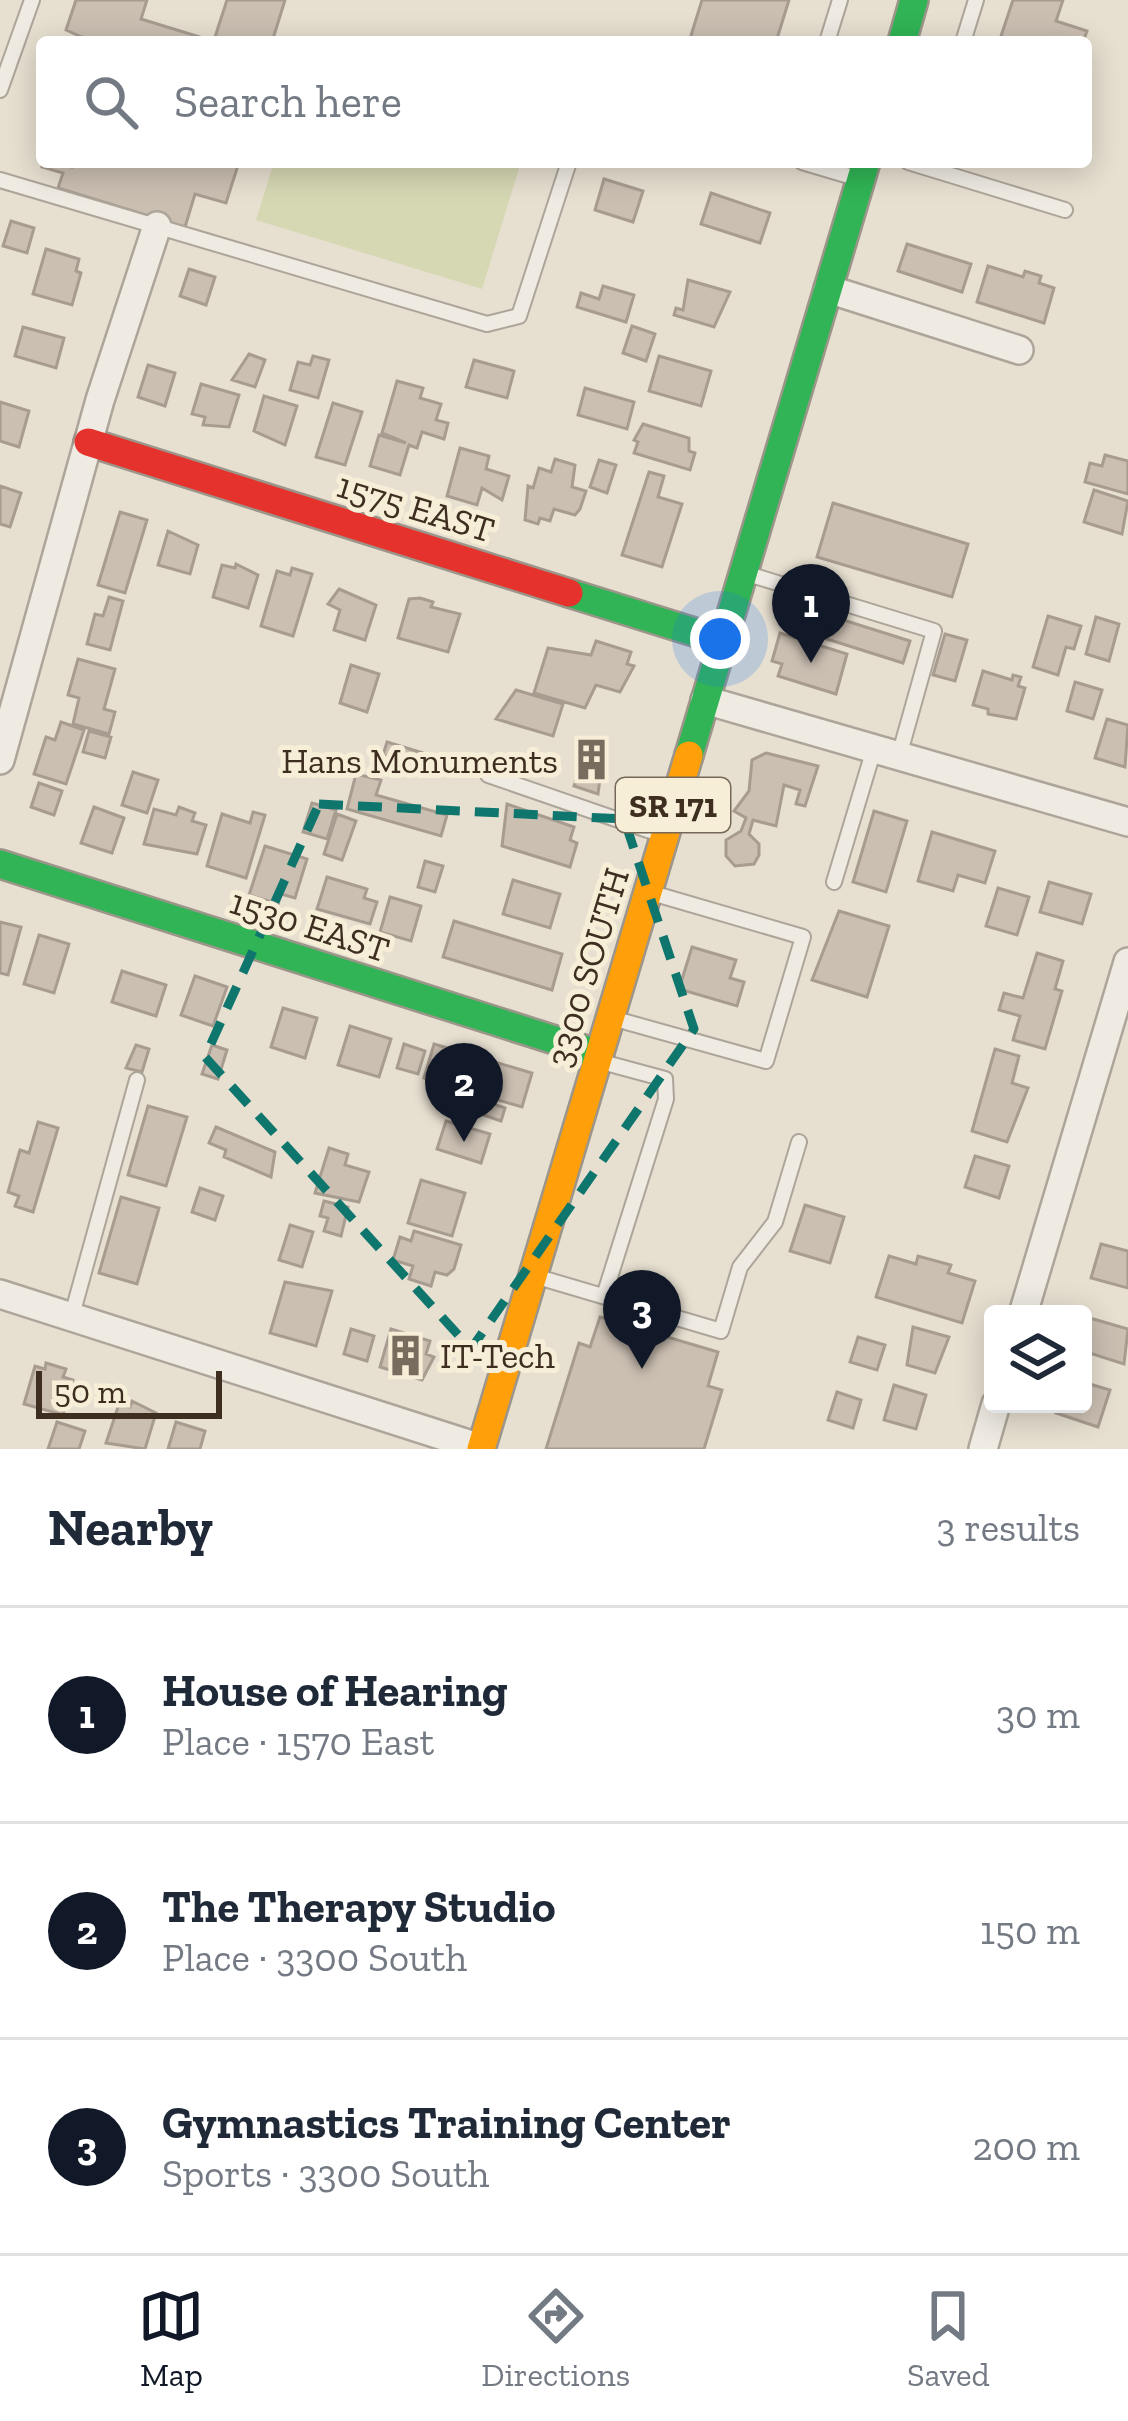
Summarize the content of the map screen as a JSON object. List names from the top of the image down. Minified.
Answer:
{"streets":{"main road":["1575 EAST","SR 171","1530 EAST","3300 SOUTH"]},"crossings":[["1575 EAST","3300 SOUTH"],["1530 EAST","3300 SOUTH"]],"places":{"building":["Hans Monuments","IT-Tech"]},"scale_bar":"50 m","page":{"search":"Search here","pins":["1","2","3"],"scale":"50 m","heading":["Nearby","3 results"],"list":[{"mark":"1","name":"House of Hearing","note":"Place · 1570 East","value":"30 m"},{"mark":"2","name":"The Therapy Studio","note":"Place · 3300 South","value":"150 m"},{"mark":"3","name":"Gymnastics Training Center","note":"Sports · 3300 South","value":"200 m"}],"nav":["Map","Directions","Saved"]}}
